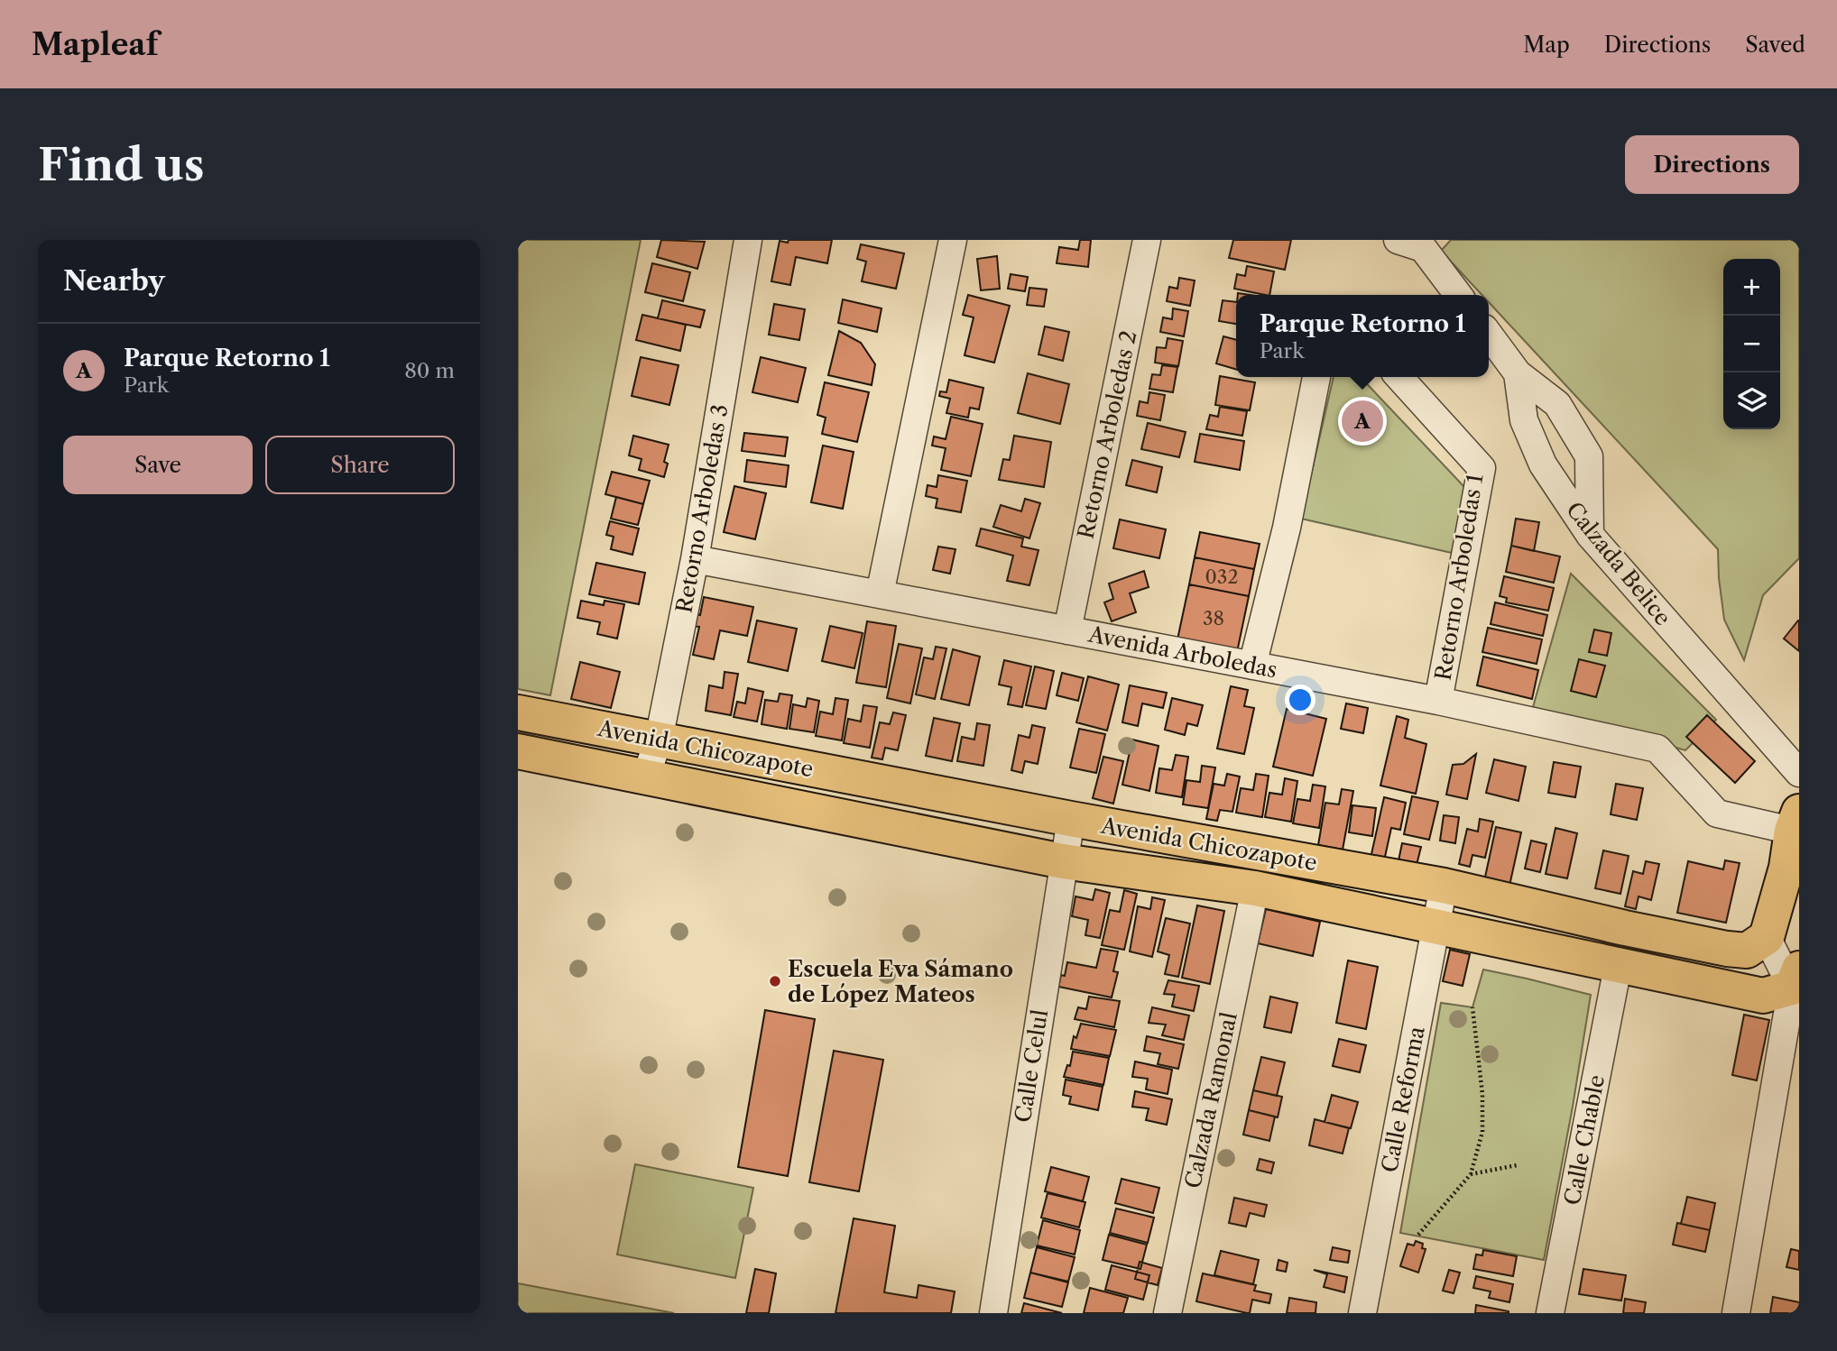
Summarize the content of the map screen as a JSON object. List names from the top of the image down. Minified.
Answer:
{"streets":{"main road":["Avenida Chicozapote"],"street":["Retorno Arboledas 2","Retorno Arboledas 3","Calzada Belice","Retorno Arboledas 1","Avenida Arboledas","Calle Celul","Calle Reforma","Calzada Ramonal","Calle Chable"]},"crossings":[["Retorno Arboledas 2","Avenida Arboledas"],["Retorno Arboledas 3","Avenida Arboledas"],["Retorno Arboledas 3","Avenida Chicozapote"],["Retorno Arboledas 1","Avenida Arboledas"],["Avenida Chicozapote","Calle Celul"],["Avenida Chicozapote","Calle Reforma"],["Avenida Chicozapote","Calzada Ramonal"],["Avenida Chicozapote","Calle Chable"]],"places":["Escuela Eva Sámano de López Mateos"],"house_numbers":["032","38"],"page":{"header":"Mapleaf","nav":["Map","Directions","Saved"],"buttons":["Directions",["Save","Share"]],"title":"Find us","heading":"Nearby","map_buttons":["+","−"],"popup":["Parque Retorno 1","Park"],"list":[{"mark":"A","name":"Parque Retorno 1","note":"Park","value":"80 m"}],"pins":"A"}}
